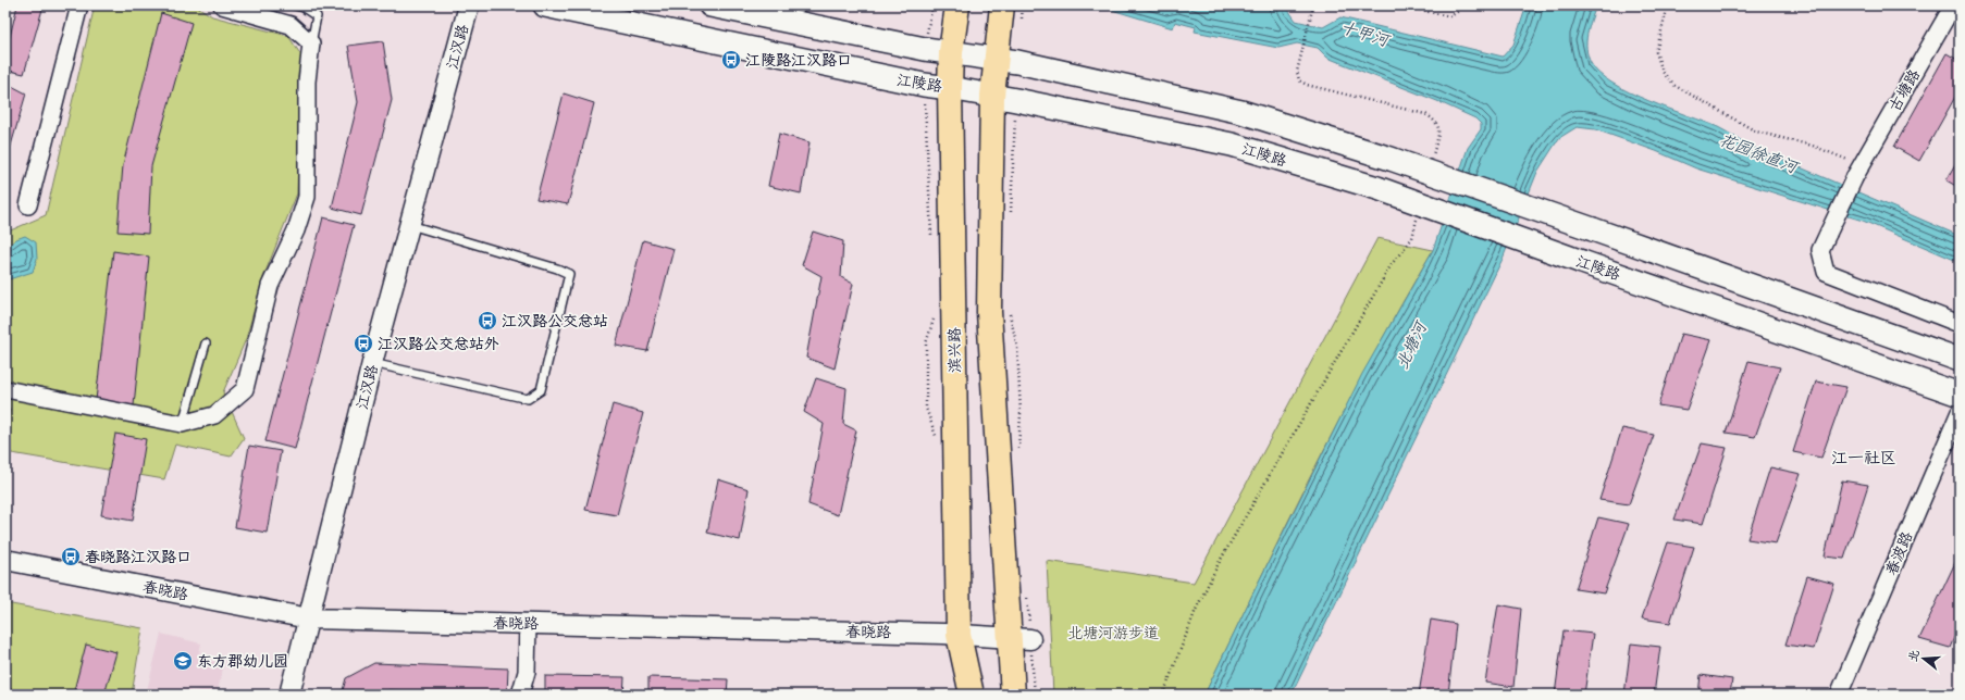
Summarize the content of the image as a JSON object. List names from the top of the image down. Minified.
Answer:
{"streets":{"main road":["江陵路","滨兴路"],"street":["江汉路","古塘路","春波路","春晓路"]},"crossings":[["江汉路","春晓路"],["江陵路","滨兴路"],["滨兴路","春晓路"]],"districts":["江一社区"],"water":["十甲河","花园徐直河","北塘河"],"parks":["北塘河游步道"],"places":{"bus stop":["江陵路江汉路口","江汉路公交总站","江汉路公交总站外","春晓路江汉路口"],"school or university":["东方郡幼儿园"]},"north":"left"}
